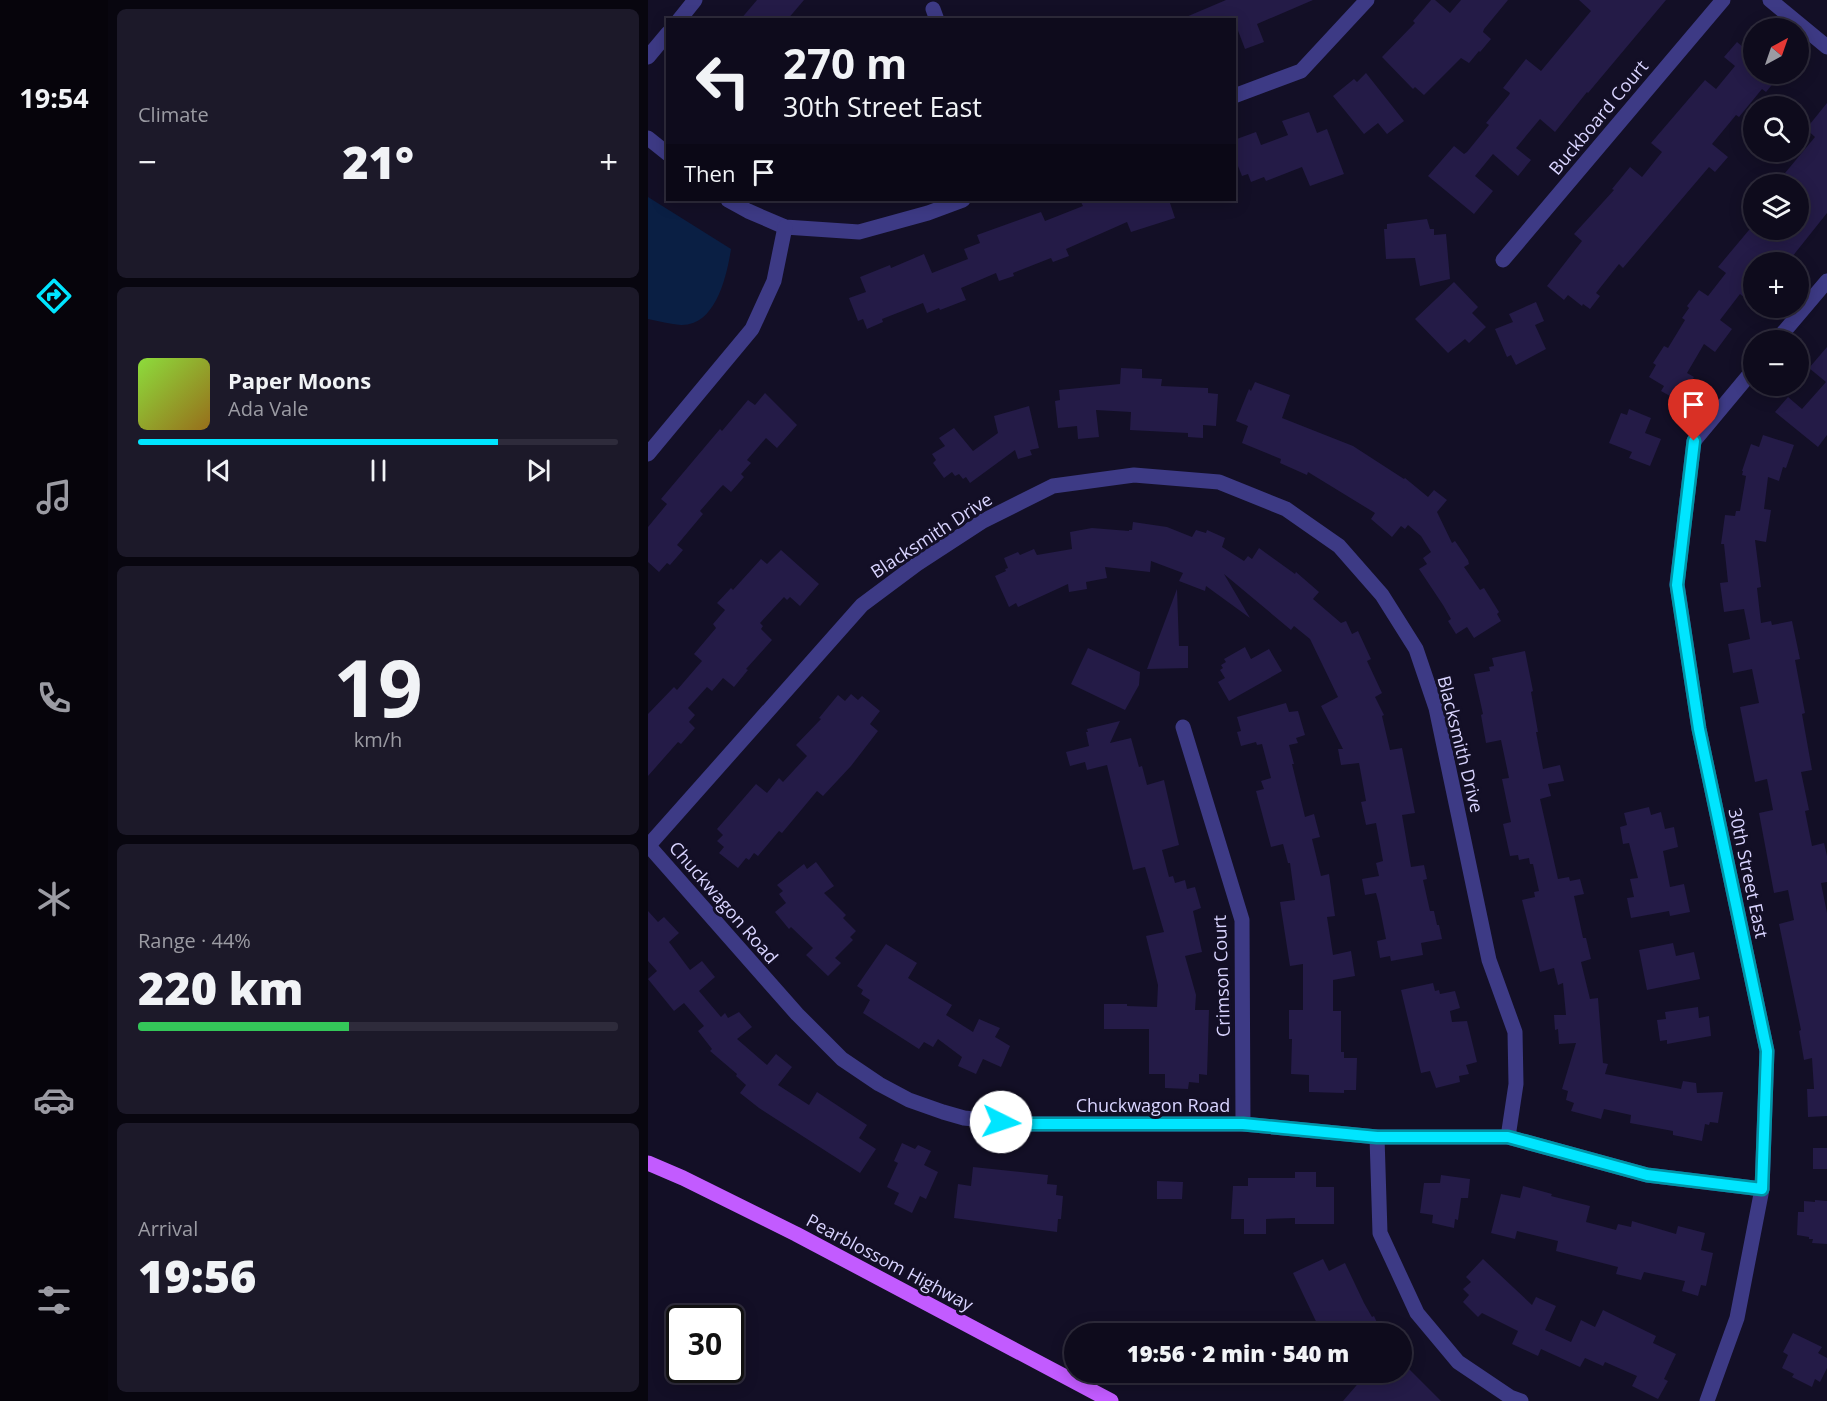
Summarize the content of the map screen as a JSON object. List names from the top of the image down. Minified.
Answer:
{"streets":{"main road":["Pearblossom Highway"],"street":["Buckboard Court","Blacksmith Drive","30th Street East","Chuckwagon Road","Crimson Court"]},"crossings":[["Blacksmith Drive","Chuckwagon Road"],["30th Street East","Chuckwagon Road"],["Chuckwagon Road","Crimson Court"]],"north":"top right","page":{"tabs":"19:54","tile":["Climate",["19","km/h"],["Range · 44%","220 km"],["Arrival","19:56"]],"map_buttons":["+","−"],"turn":["270 m","30th Street East"],"heat":["−","21°","+"],"then":"Then","song":["Paper Moons","Ada Vale"],"limit":"30","trip":"19:56 · 2 min · 540 m"}}
